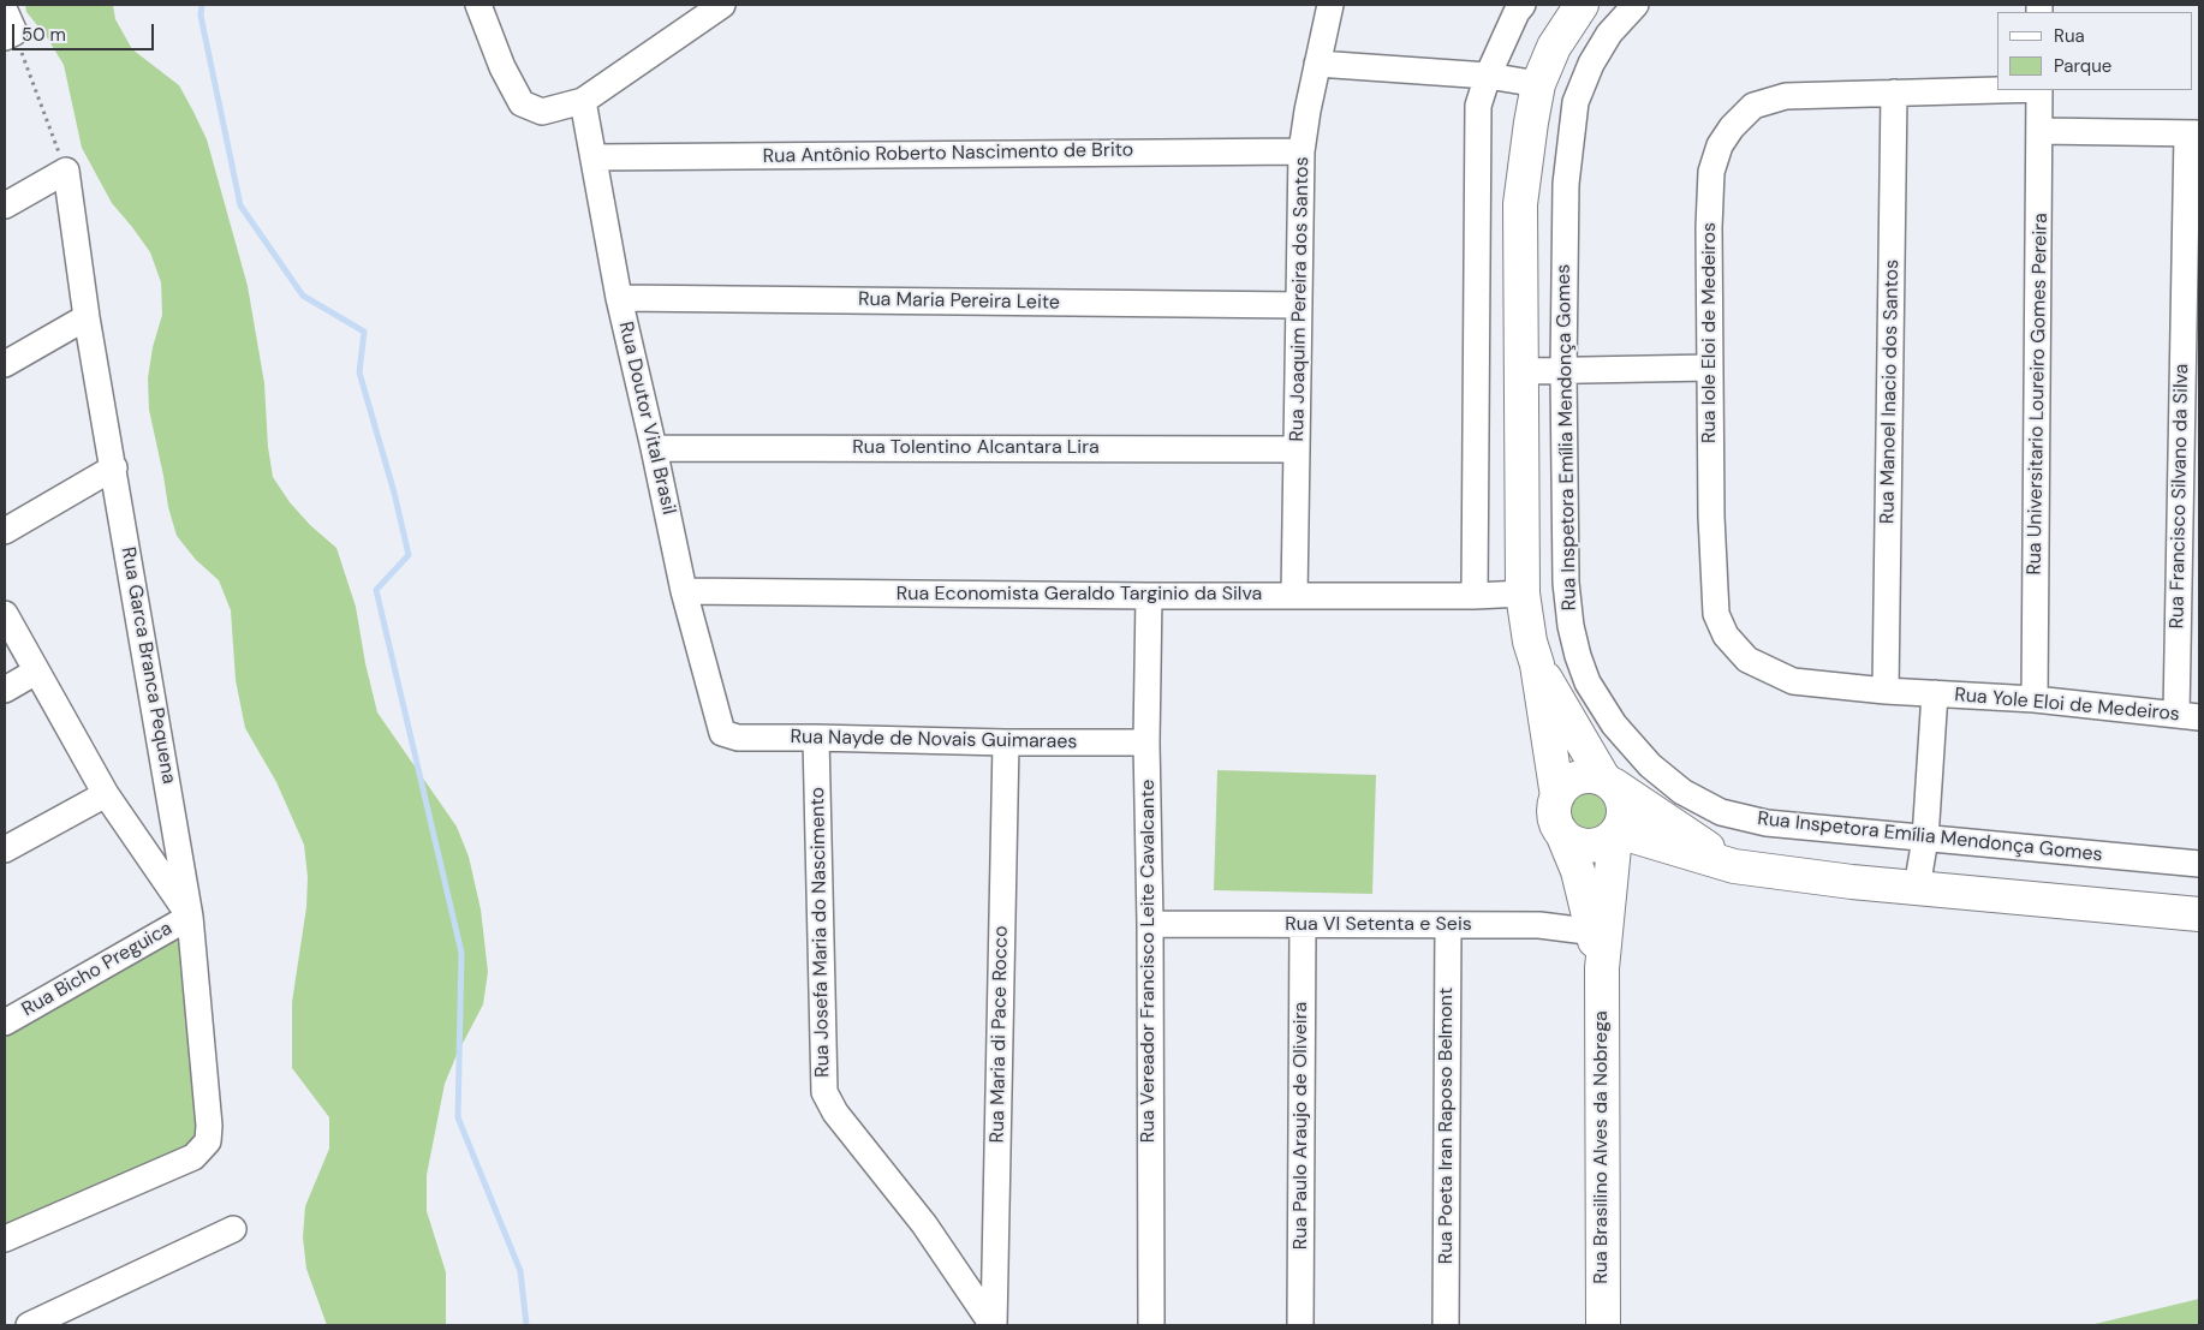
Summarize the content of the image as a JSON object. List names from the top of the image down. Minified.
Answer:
{"streets":{"main road":["Rua Brasilino Alves da Nobrega"],"street":["Rua Antônio Roberto Nascimento de Brito","Rua Joaquim Pereira dos Santos","Rua Maria Pereira Leite","Rua Iole Eloi de Medeiros","Rua Manoel Inacio dos Santos","Rua Universitario Loureiro Gomes Pereira","Rua Doutor Vital Brasil","Rua Inspetora Emília Mendonça Gomes","Rua Tolentino Alcantara Lira","Rua Francisco Silvano da Silva","Rua Economista Geraldo Targinio da Silva","Rua Garca Branca Pequena","Rua Yole Eloi de Medeiros","Rua Nayde de Novais Guimaraes","Rua VI Setenta e Seis","Rua Josefa Maria do Nascimento","Rua Vereador Francisco Leite Cavalcante","Rua Bicho Preguica","Rua Maria di Pace Rocco","Rua Paulo Araujo de Oliveira","Rua Poeta Iran Raposo Belmont"]},"crossings":[["Rua Antônio Roberto Nascimento de Brito","Rua Joaquim Pereira dos Santos"],["Rua Antônio Roberto Nascimento de Brito","Rua Doutor Vital Brasil"],["Rua Joaquim Pereira dos Santos","Rua Maria Pereira Leite"],["Rua Joaquim Pereira dos Santos","Rua Tolentino Alcantara Lira"],["Rua Joaquim Pereira dos Santos","Rua Economista Geraldo Targinio da Silva"],["Rua Maria Pereira Leite","Rua Doutor Vital Brasil"],["Rua Iole Eloi de Medeiros","Rua Manoel Inacio dos Santos"],["Rua Iole Eloi de Medeiros","Rua Yole Eloi de Medeiros"],["Rua Universitario Loureiro Gomes Pereira","Rua Yole Eloi de Medeiros"],["Rua Doutor Vital Brasil","Rua Tolentino Alcantara Lira"],["Rua Doutor Vital Brasil","Rua Economista Geraldo Targinio da Silva"],["Rua Doutor Vital Brasil","Rua Nayde de Novais Guimaraes"],["Rua Francisco Silvano da Silva","Rua Yole Eloi de Medeiros"],["Rua Economista Geraldo Targinio da Silva","Rua Vereador Francisco Leite Cavalcante"],["Rua Garca Branca Pequena","Rua Bicho Preguica"],["Rua Nayde de Novais Guimaraes","Rua Josefa Maria do Nascimento"],["Rua Nayde de Novais Guimaraes","Rua Vereador Francisco Leite Cavalcante"],["Rua Nayde de Novais Guimaraes","Rua Maria di Pace Rocco"],["Rua VI Setenta e Seis","Rua Vereador Francisco Leite Cavalcante"],["Rua VI Setenta e Seis","Rua Paulo Araujo de Oliveira"],["Rua VI Setenta e Seis","Rua Poeta Iran Raposo Belmont"],["Rua VI Setenta e Seis","Rua Brasilino Alves da Nobrega"],["Rua Josefa Maria do Nascimento","Rua Maria di Pace Rocco"]],"legend":["Rua","Parque"],"scale_bar":"50 m"}
